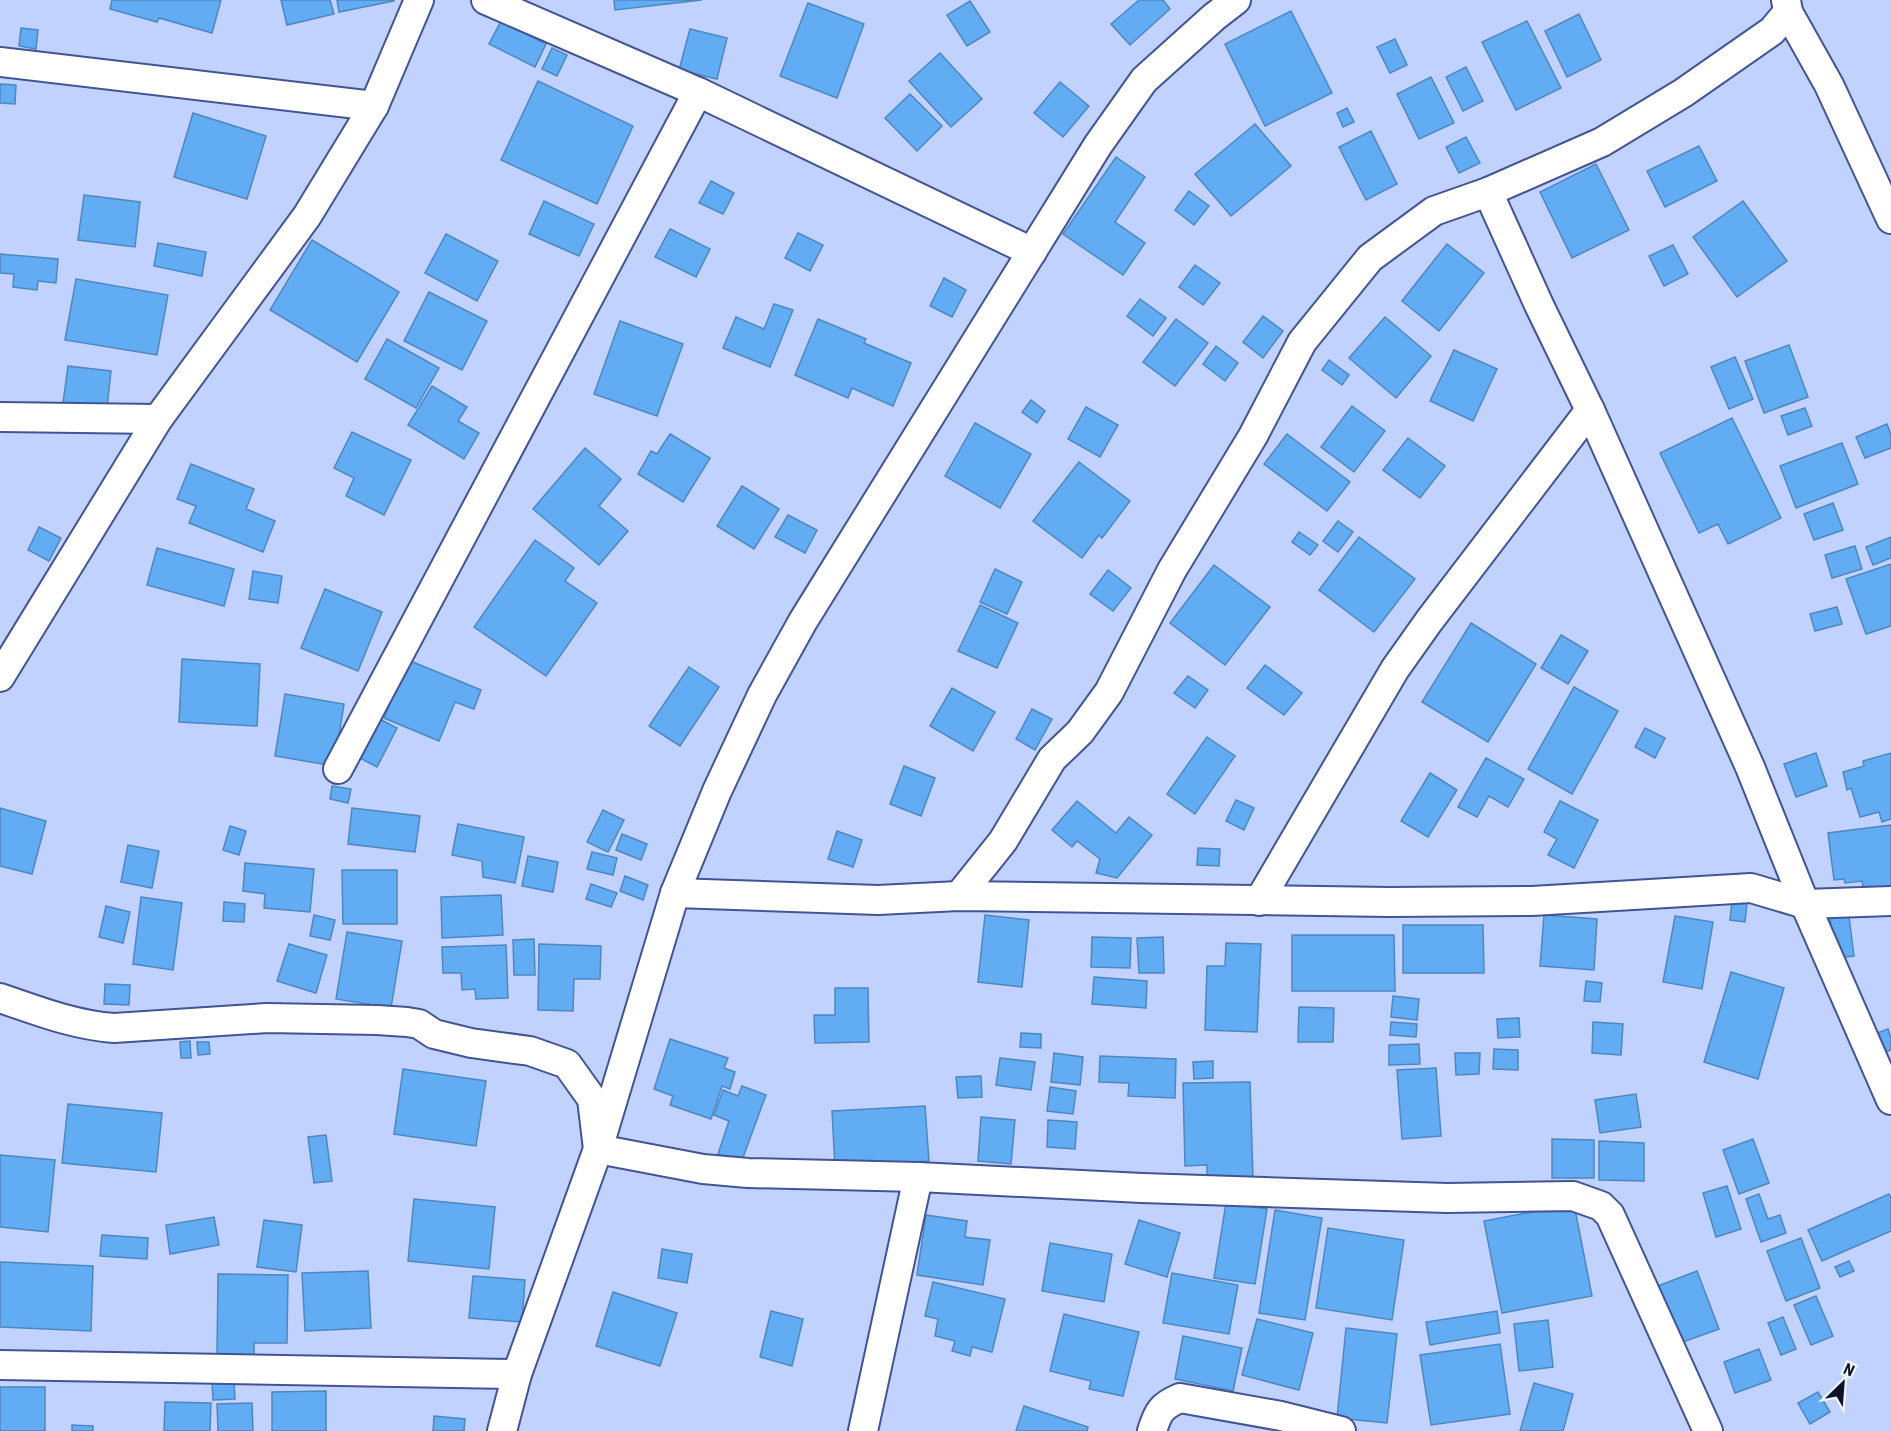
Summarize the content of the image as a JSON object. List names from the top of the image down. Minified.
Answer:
{"north":"top right"}
